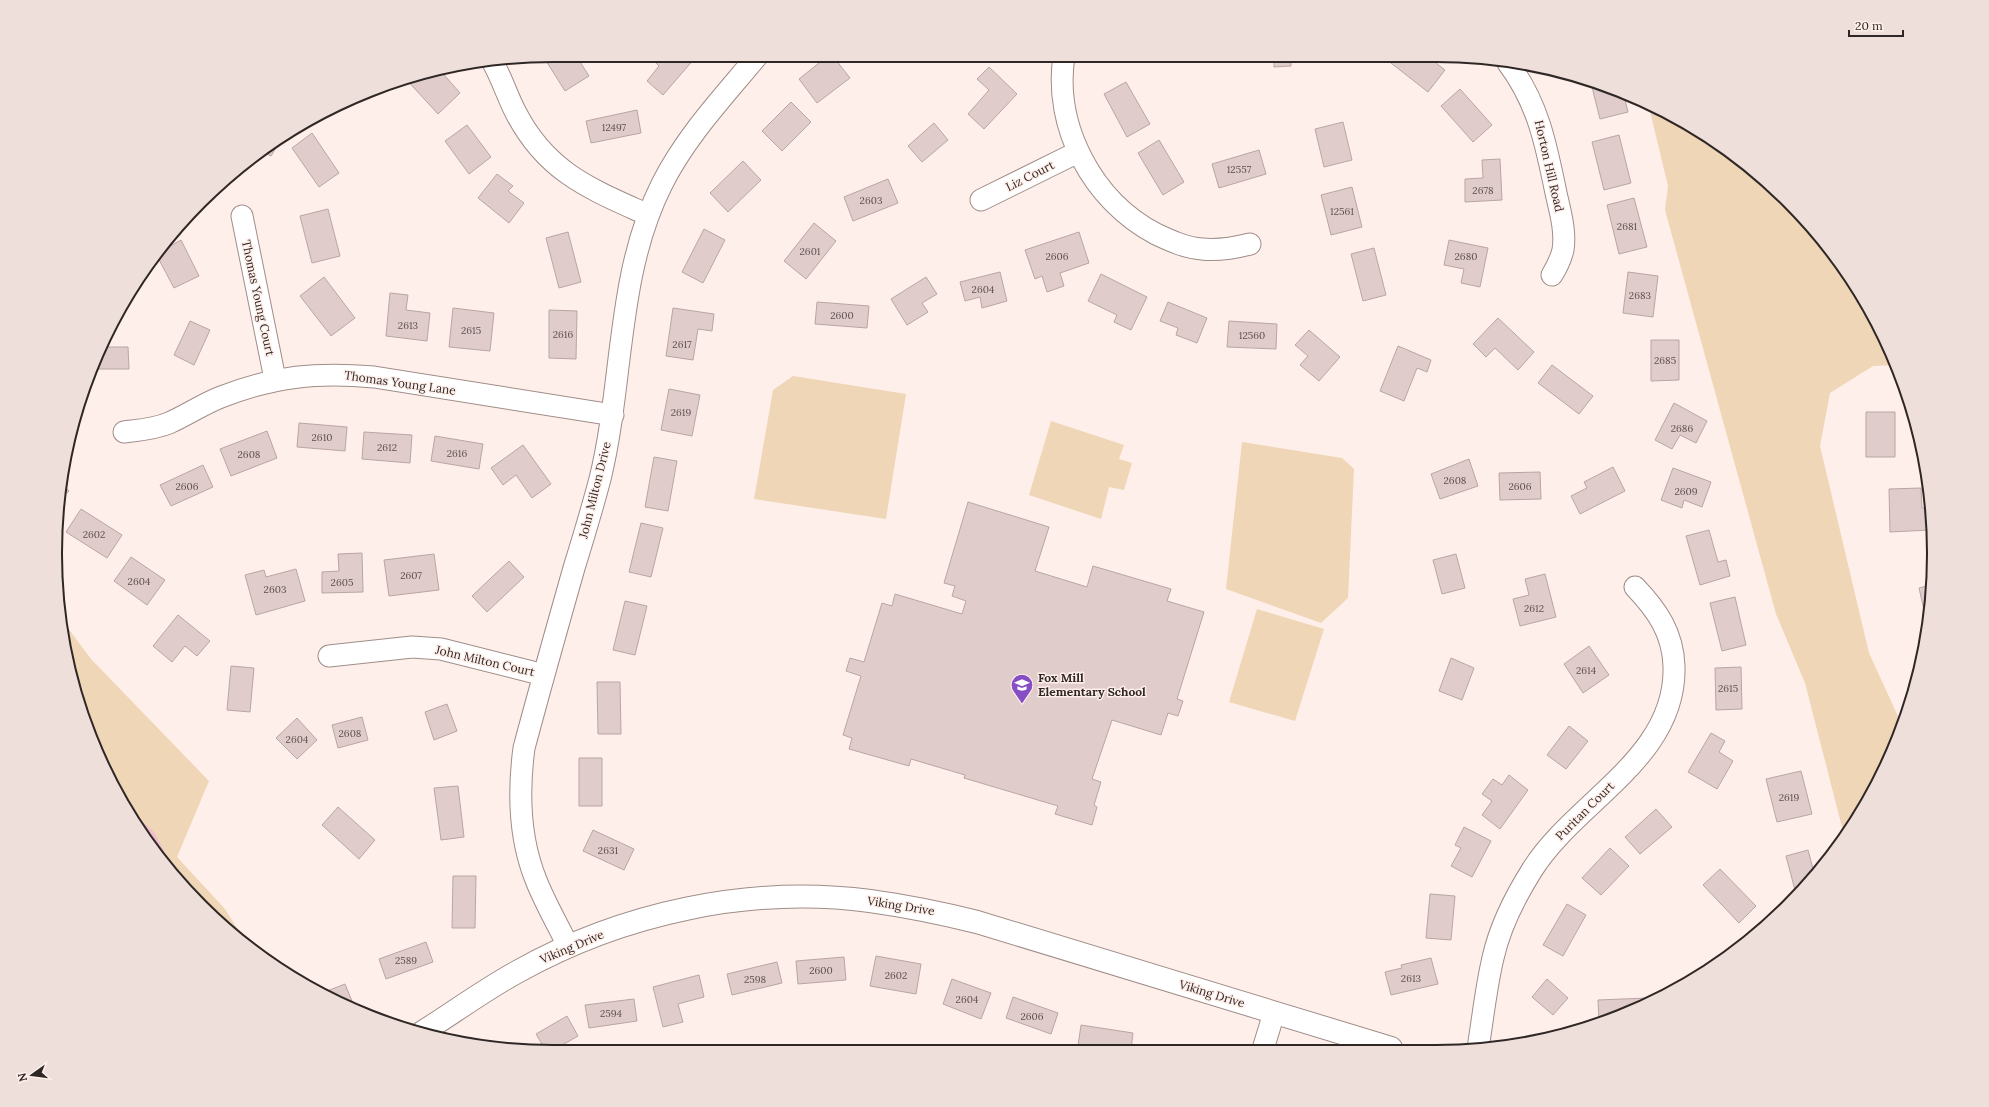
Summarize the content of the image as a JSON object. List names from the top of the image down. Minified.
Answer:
{"streets":{"street":["Horton Hill Road","Liz Court","Thomas Young Court","Thomas Young Lane","John Milton Drive","John Milton Court","Puritan Court","Viking Drive"]},"crossings":[["Thomas Young Court","Thomas Young Lane"],["Thomas Young Lane","John Milton Drive"],["John Milton Drive","John Milton Court"],["John Milton Drive","Viking Drive"]],"places":{"school or university":["Fox Mill Elementary School"]},"house_numbers":["12497","12557","2678","2603","12561","2681","2601","2606","2680","2604","2683","2600","2613","2615","2616","12560","2617","2685","2619","2686","2610","2612","2616","2608","2608","2606","2606","2609","2602","2607","2604","2605","2603","2612","2614","2615","2608","2604","2619","2631","2589","2600","2602","2613","2598","2604","2594","2606"],"scale_bar":"20 m","north":"left"}
